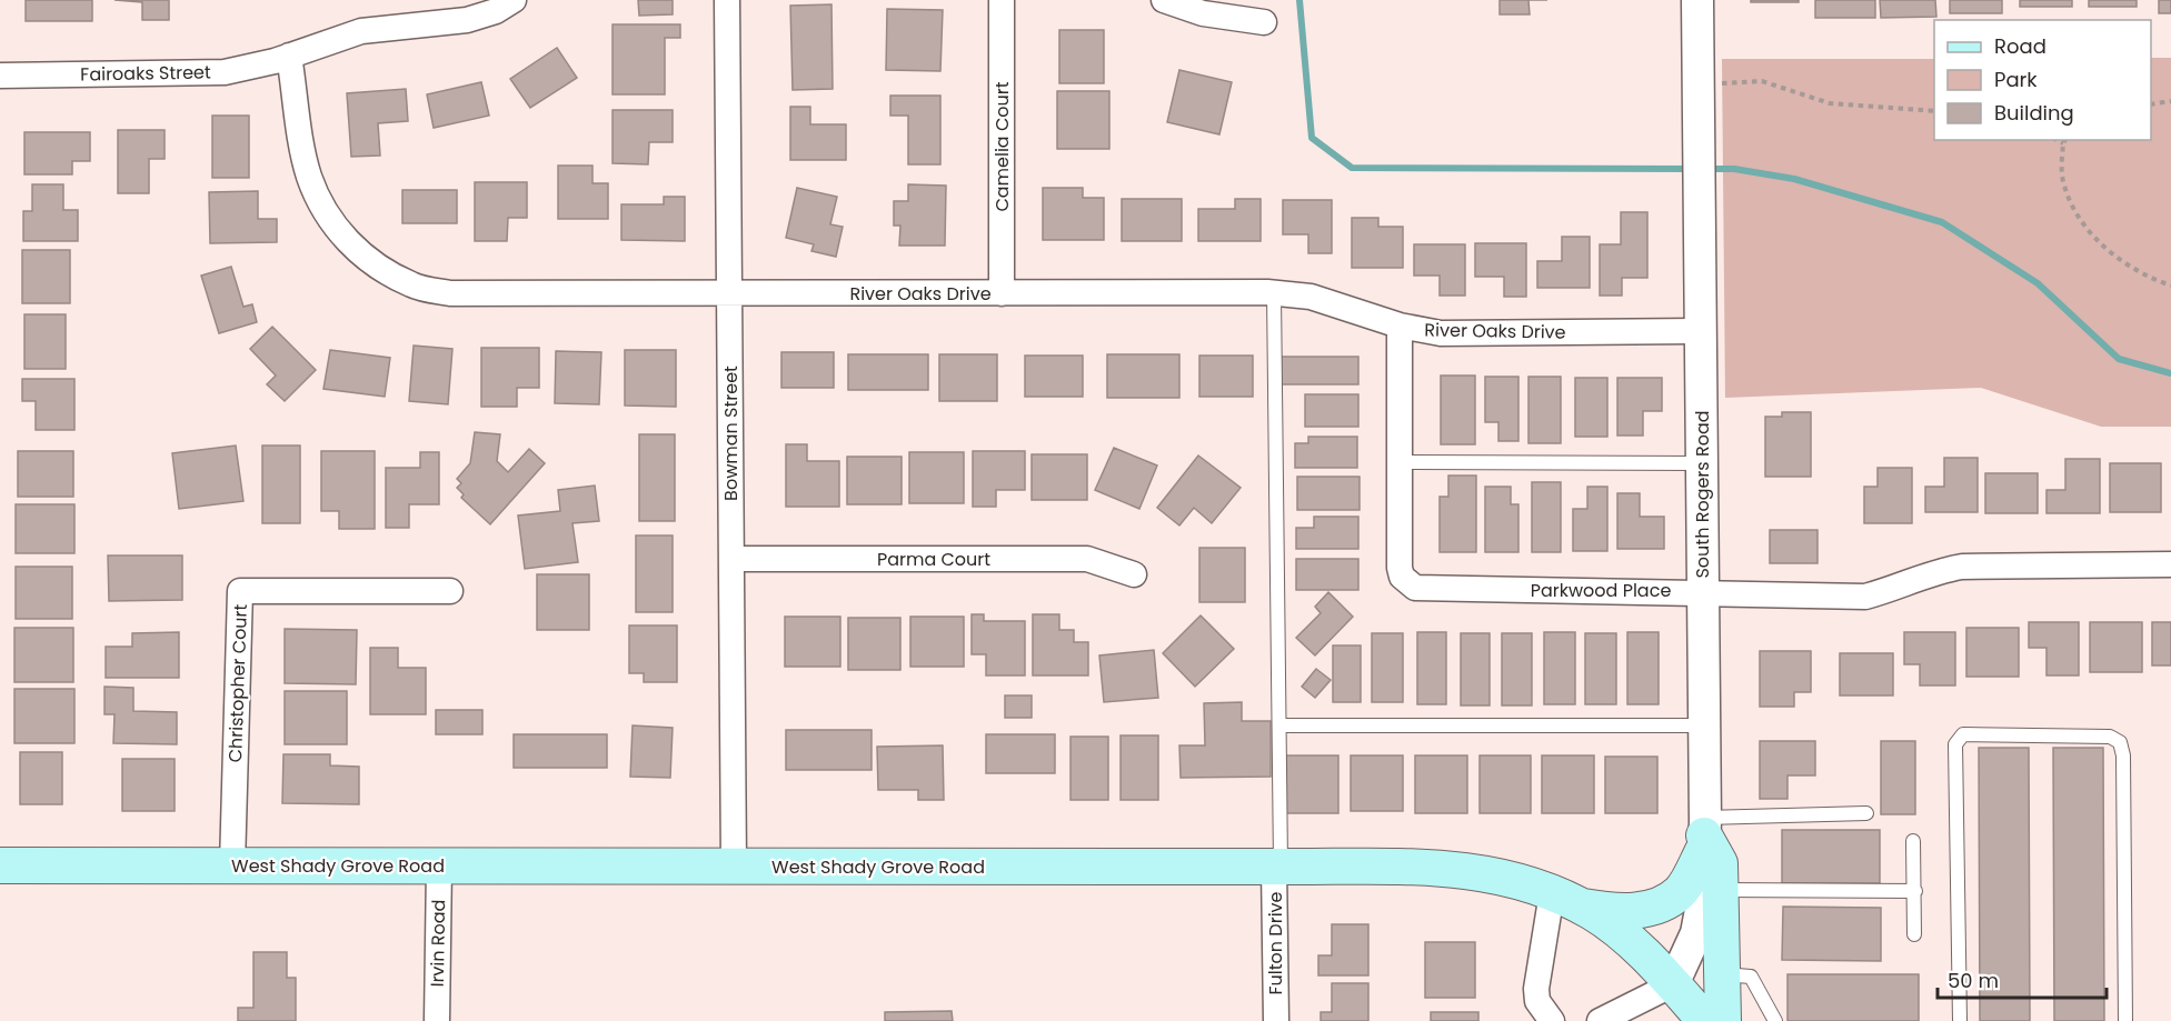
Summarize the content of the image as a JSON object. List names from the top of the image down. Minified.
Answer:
{"streets":{"main road":["West Shady Grove Road"],"street":["Fairoaks Street","Camelia Court","River Oaks Drive","Bowman Street","South Rogers Road","Parma Court","Parkwood Place","Christopher Court","Irvin Road","Fulton Drive"]},"crossings":[["Fairoaks Street","River Oaks Drive"],["Camelia Court","River Oaks Drive"],["River Oaks Drive","Bowman Street"],["River Oaks Drive","South Rogers Road"],["River Oaks Drive","Parkwood Place"],["Bowman Street","Parma Court"],["Bowman Street","West Shady Grove Road"],["South Rogers Road","Parkwood Place"],["South Rogers Road","West Shady Grove Road"],["Christopher Court","West Shady Grove Road"],["West Shady Grove Road","Irvin Road"],["West Shady Grove Road","Fulton Drive"]],"legend":["Road","Park","Building"],"scale_bar":"50 m"}
